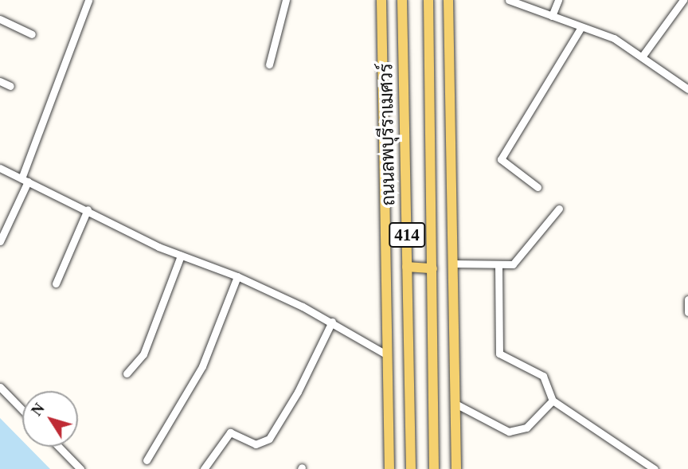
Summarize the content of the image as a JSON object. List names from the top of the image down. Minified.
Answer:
{"streets":{"main road":["ถนนลพบุรีราเมศวร์","414"]},"north":"top left"}
